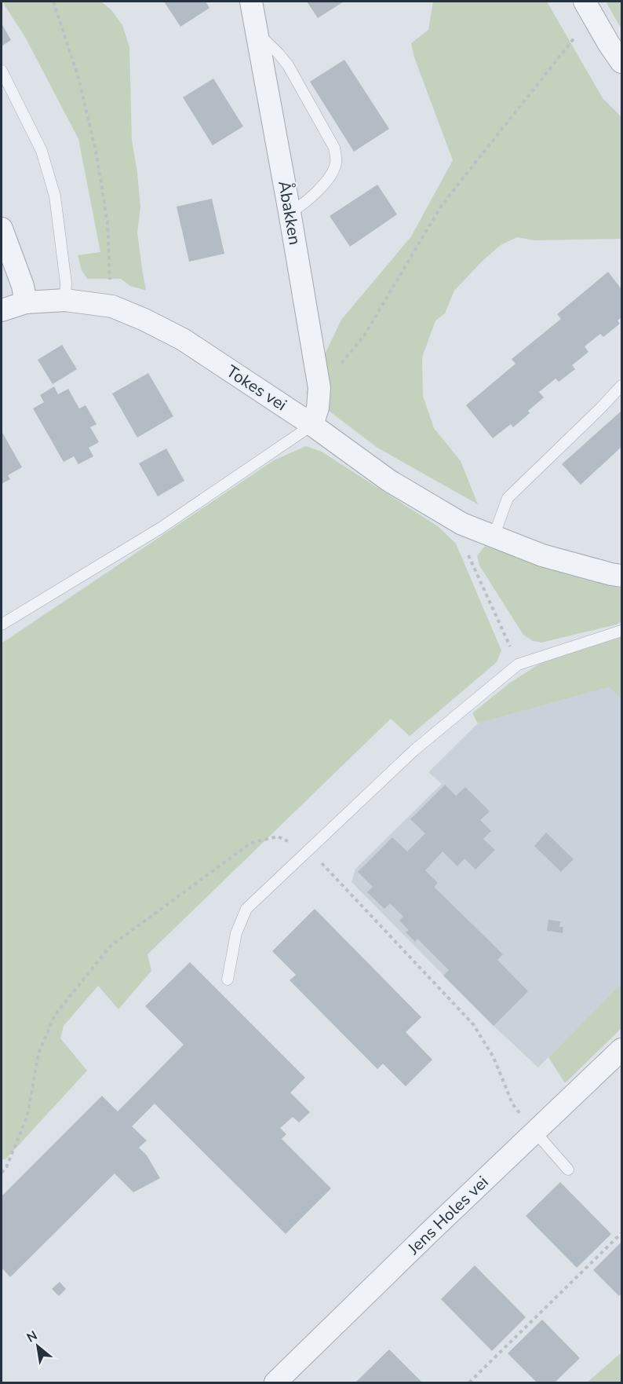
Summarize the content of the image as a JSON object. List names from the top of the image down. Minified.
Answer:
{"streets":{"street":["Åbakken","Tokes vei","Jens Holes vei"]},"crossings":[["Åbakken","Tokes vei"]],"north":"top left"}
